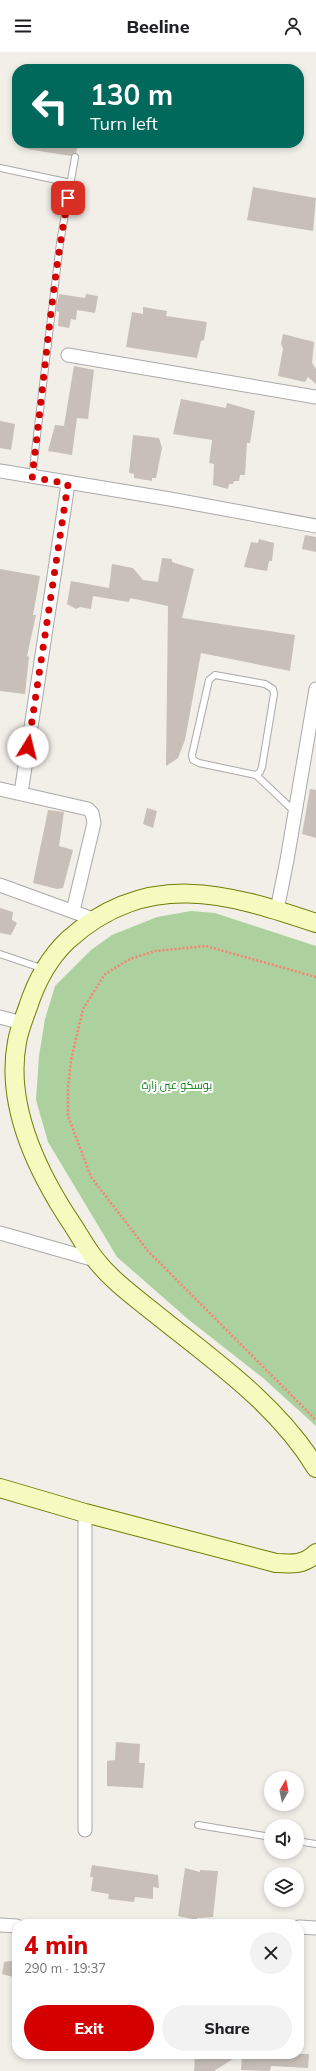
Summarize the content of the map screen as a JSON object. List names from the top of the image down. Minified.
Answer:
{"parks":["بوسكو عين زارة"],"north":"top","page":{"header":"Beeline","turn":["130 m","Turn left"],"heading":["4 min","290 m · 19:37"],"buttons":["Exit","Share"]}}
